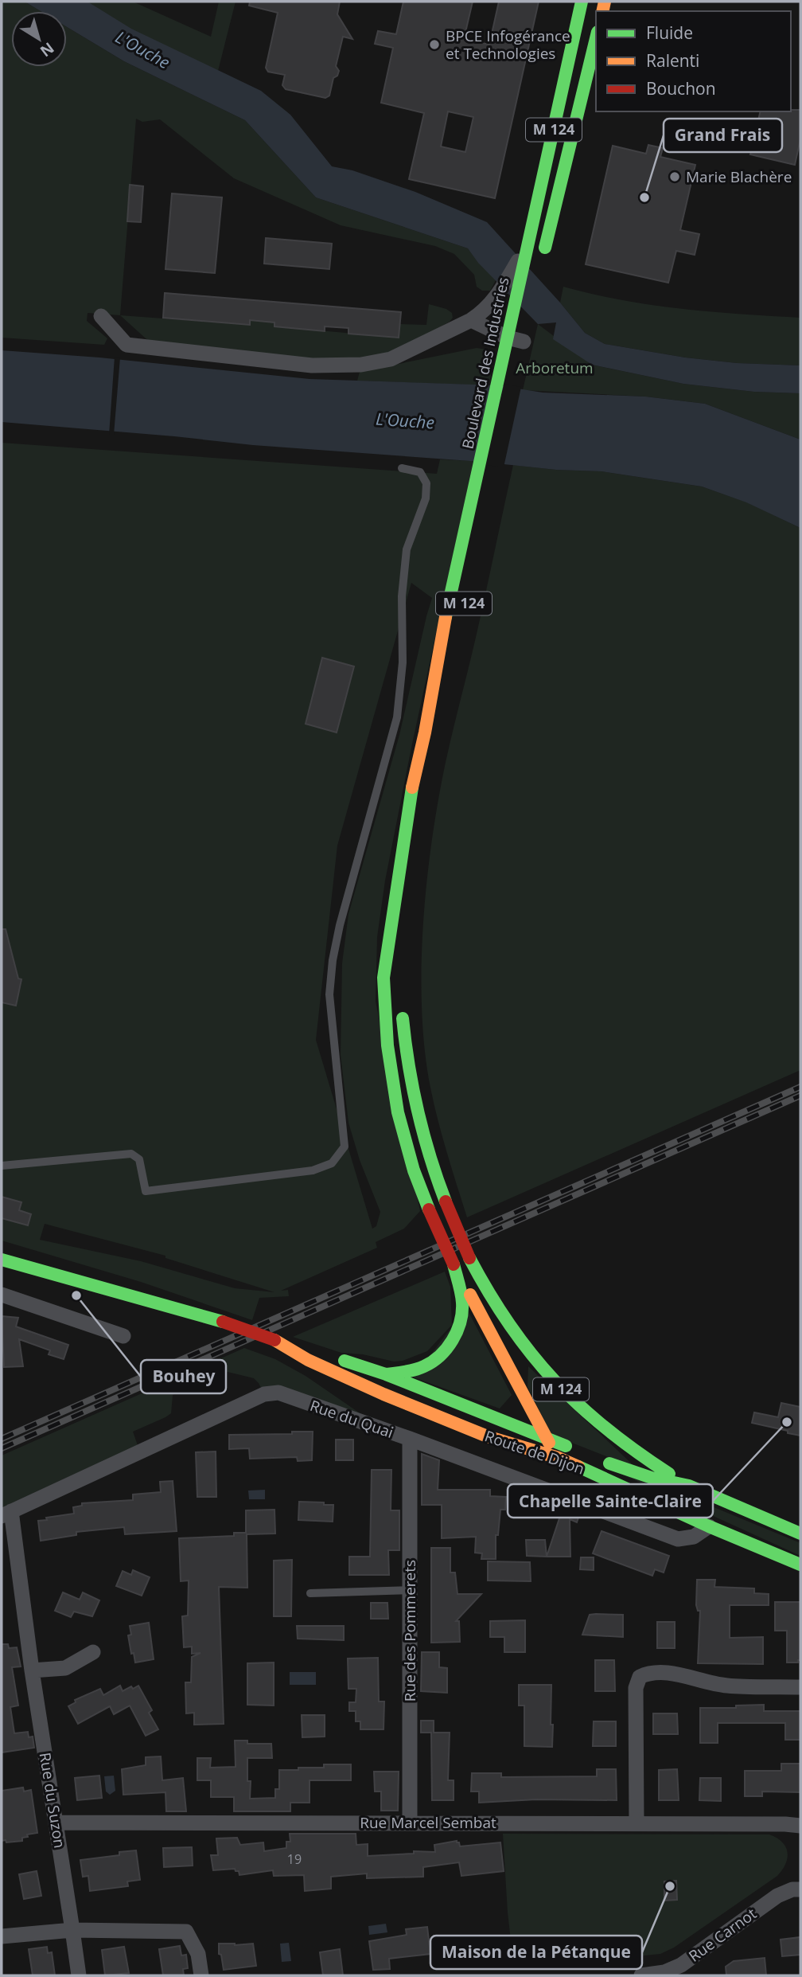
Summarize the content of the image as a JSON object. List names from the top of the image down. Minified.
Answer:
{"streets":{"main road":["M 124","Boulevard des Industries","Route de Dijon"],"street":["Rue du Quai","Rue des Pommerets","Rue du Suzon","Rue Marcel Sembat","Rue Carnot"]},"crossings":[["M 124","Route de Dijon"],["Boulevard des Industries","Route de Dijon"],["Rue du Quai","Route de Dijon"],["Rue du Quai","Rue des Pommerets"],["Rue du Quai","Rue du Suzon"],["Rue des Pommerets","Rue Marcel Sembat"],["Rue du Suzon","Rue Marcel Sembat"]],"water":["L'Ouche"],"parks":["Arboretum"],"places":["BPCE Infogérance et Technologies","Marie Blachère","Grand Frais","Bouhey","Chapelle Sainte-Claire","Maison de la Pétanque"],"house_numbers":["19"],"legend":["Fluide","Ralenti","Bouchon"],"north":"bottom right"}
